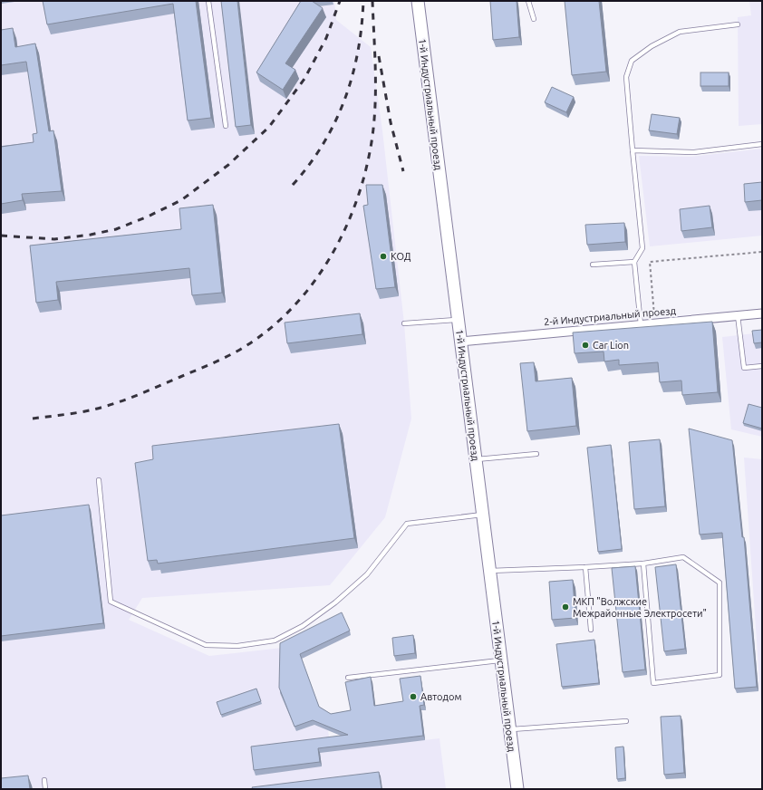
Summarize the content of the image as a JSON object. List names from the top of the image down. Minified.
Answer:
{"streets":{"street":["1-й Индустриальный проезд","2-й Индустриальный проезд"]},"crossings":[["1-й Индустриальный проезд","2-й Индустриальный проезд"]],"places":["КОД","Car Lion","МКП \"Волжские Межрайонные Электросети\"","Автодом"]}
